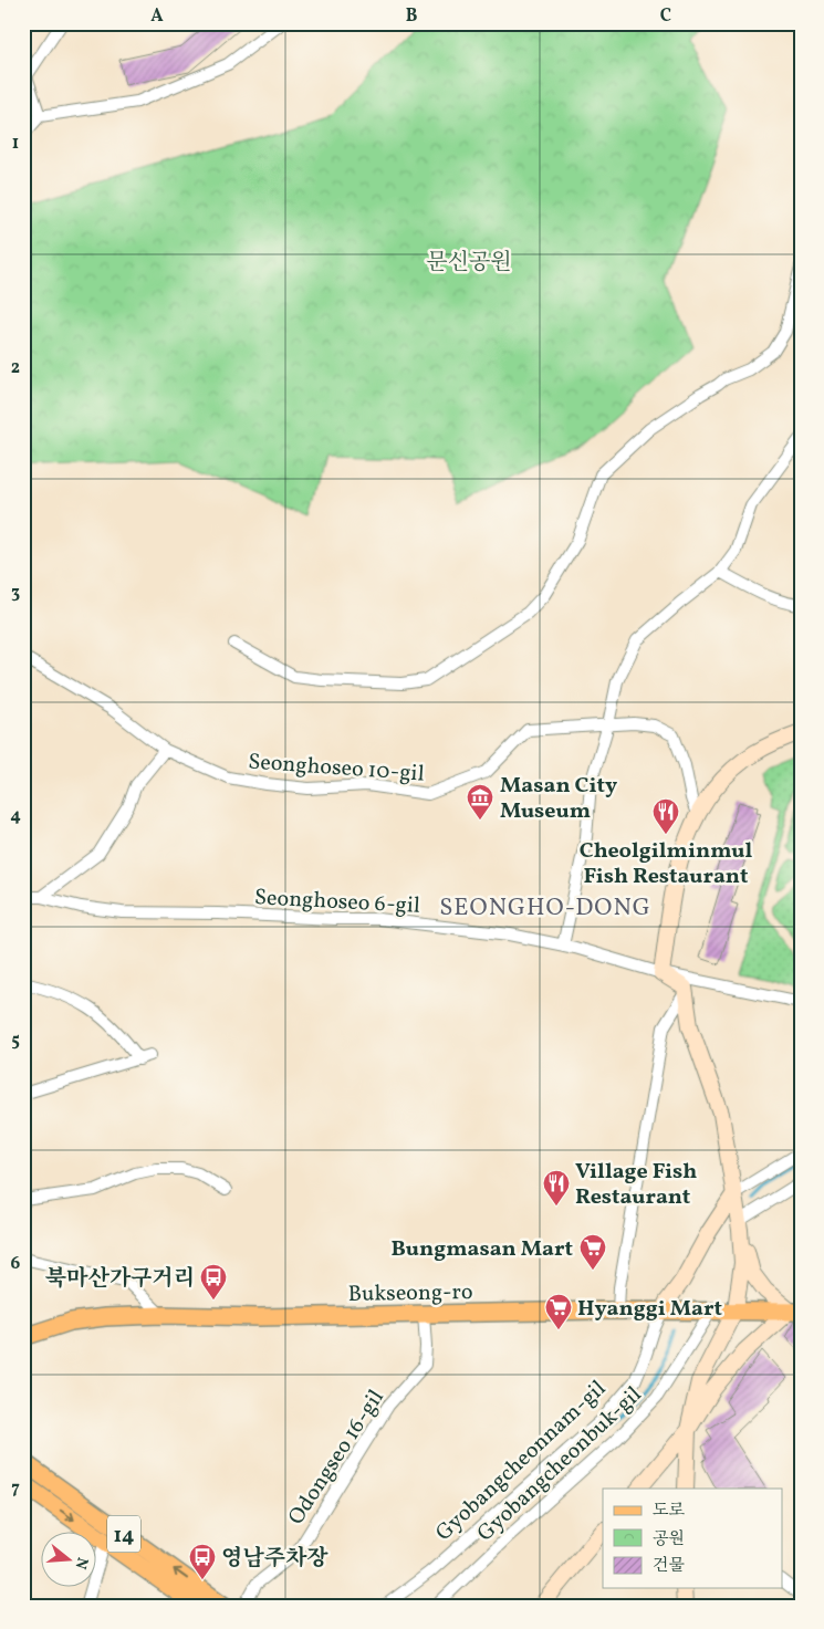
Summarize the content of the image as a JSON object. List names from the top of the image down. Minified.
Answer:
{"streets":{"main road":["Bukseong-ro","Gyobangcheonnam-gil","14"],"street":["Seonghoseo 10-gil","Seonghoseo 6-gil","Odongseo 16-gil","Gyobangcheonbuk-gil"]},"crossings":[["Bukseong-ro","Odongseo 16-gil"],["Bukseong-ro","Gyobangcheonnam-gil"],["Bukseong-ro","Gyobangcheonbuk-gil"]],"districts":["SEONGHO-DONG"],"parks":["문신공원"],"places":{"museum":["Masan City Museum"],"restaurant":["Cheolgilminmul Fish Restaurant","Village Fish Restaurant"],"supermarket":["Bungmasan Mart","Hyanggi Mart"],"bus stop":["북마산가구거리","영남주차장"]},"legend":["도로","공원","건물"],"north":"right","grid":{"columns":["A","B","C"],"rows":["1","2","3","4","5","6","7"]}}
